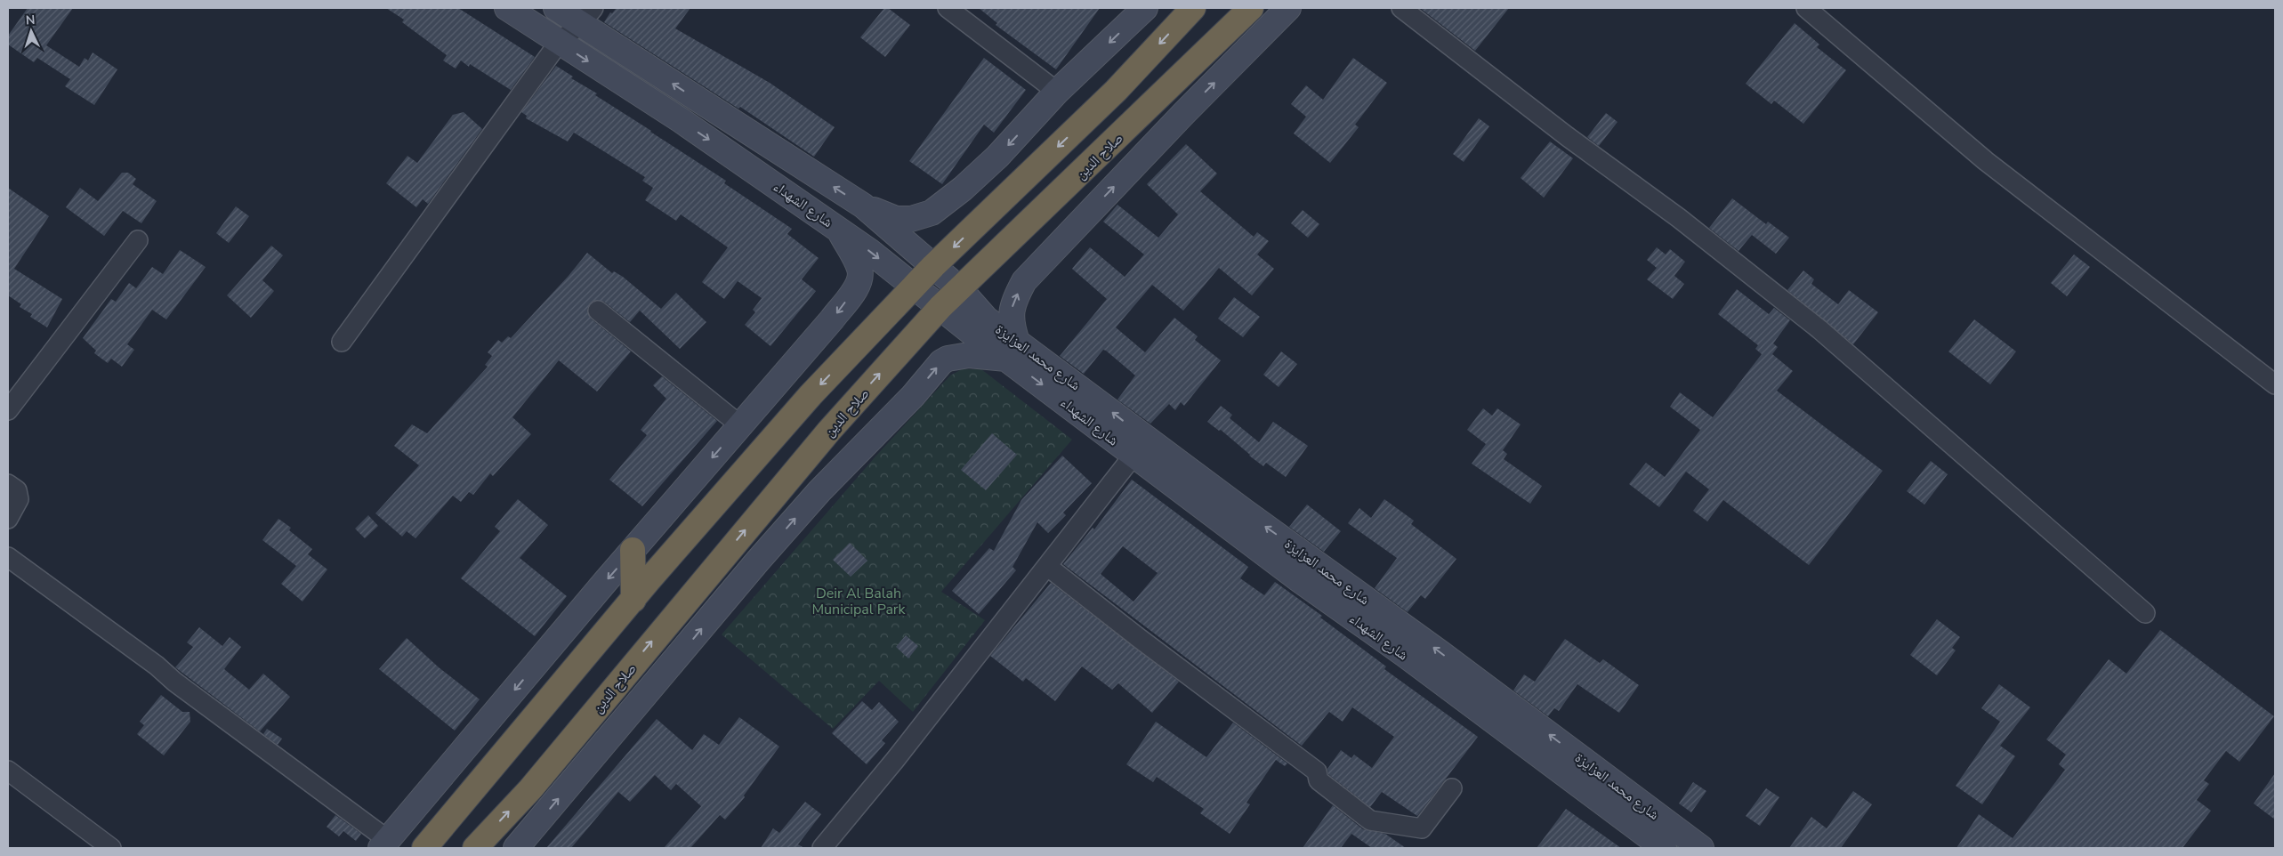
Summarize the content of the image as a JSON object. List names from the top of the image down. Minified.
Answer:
{"streets":{"highway":["صلاح الدين"],"main road":["شارع الشهداء","شارع محمد العزايزة"]},"crossings":[["صلاح الدين","شارع الشهداء"],["صلاح الدين","شارع محمد العزايزة"],["شارع الشهداء","شارع محمد العزايزة"]],"one_way":["شارع محمد العزايزة"],"parks":["Deir Al Balah Municipal Park"],"north":"top"}
